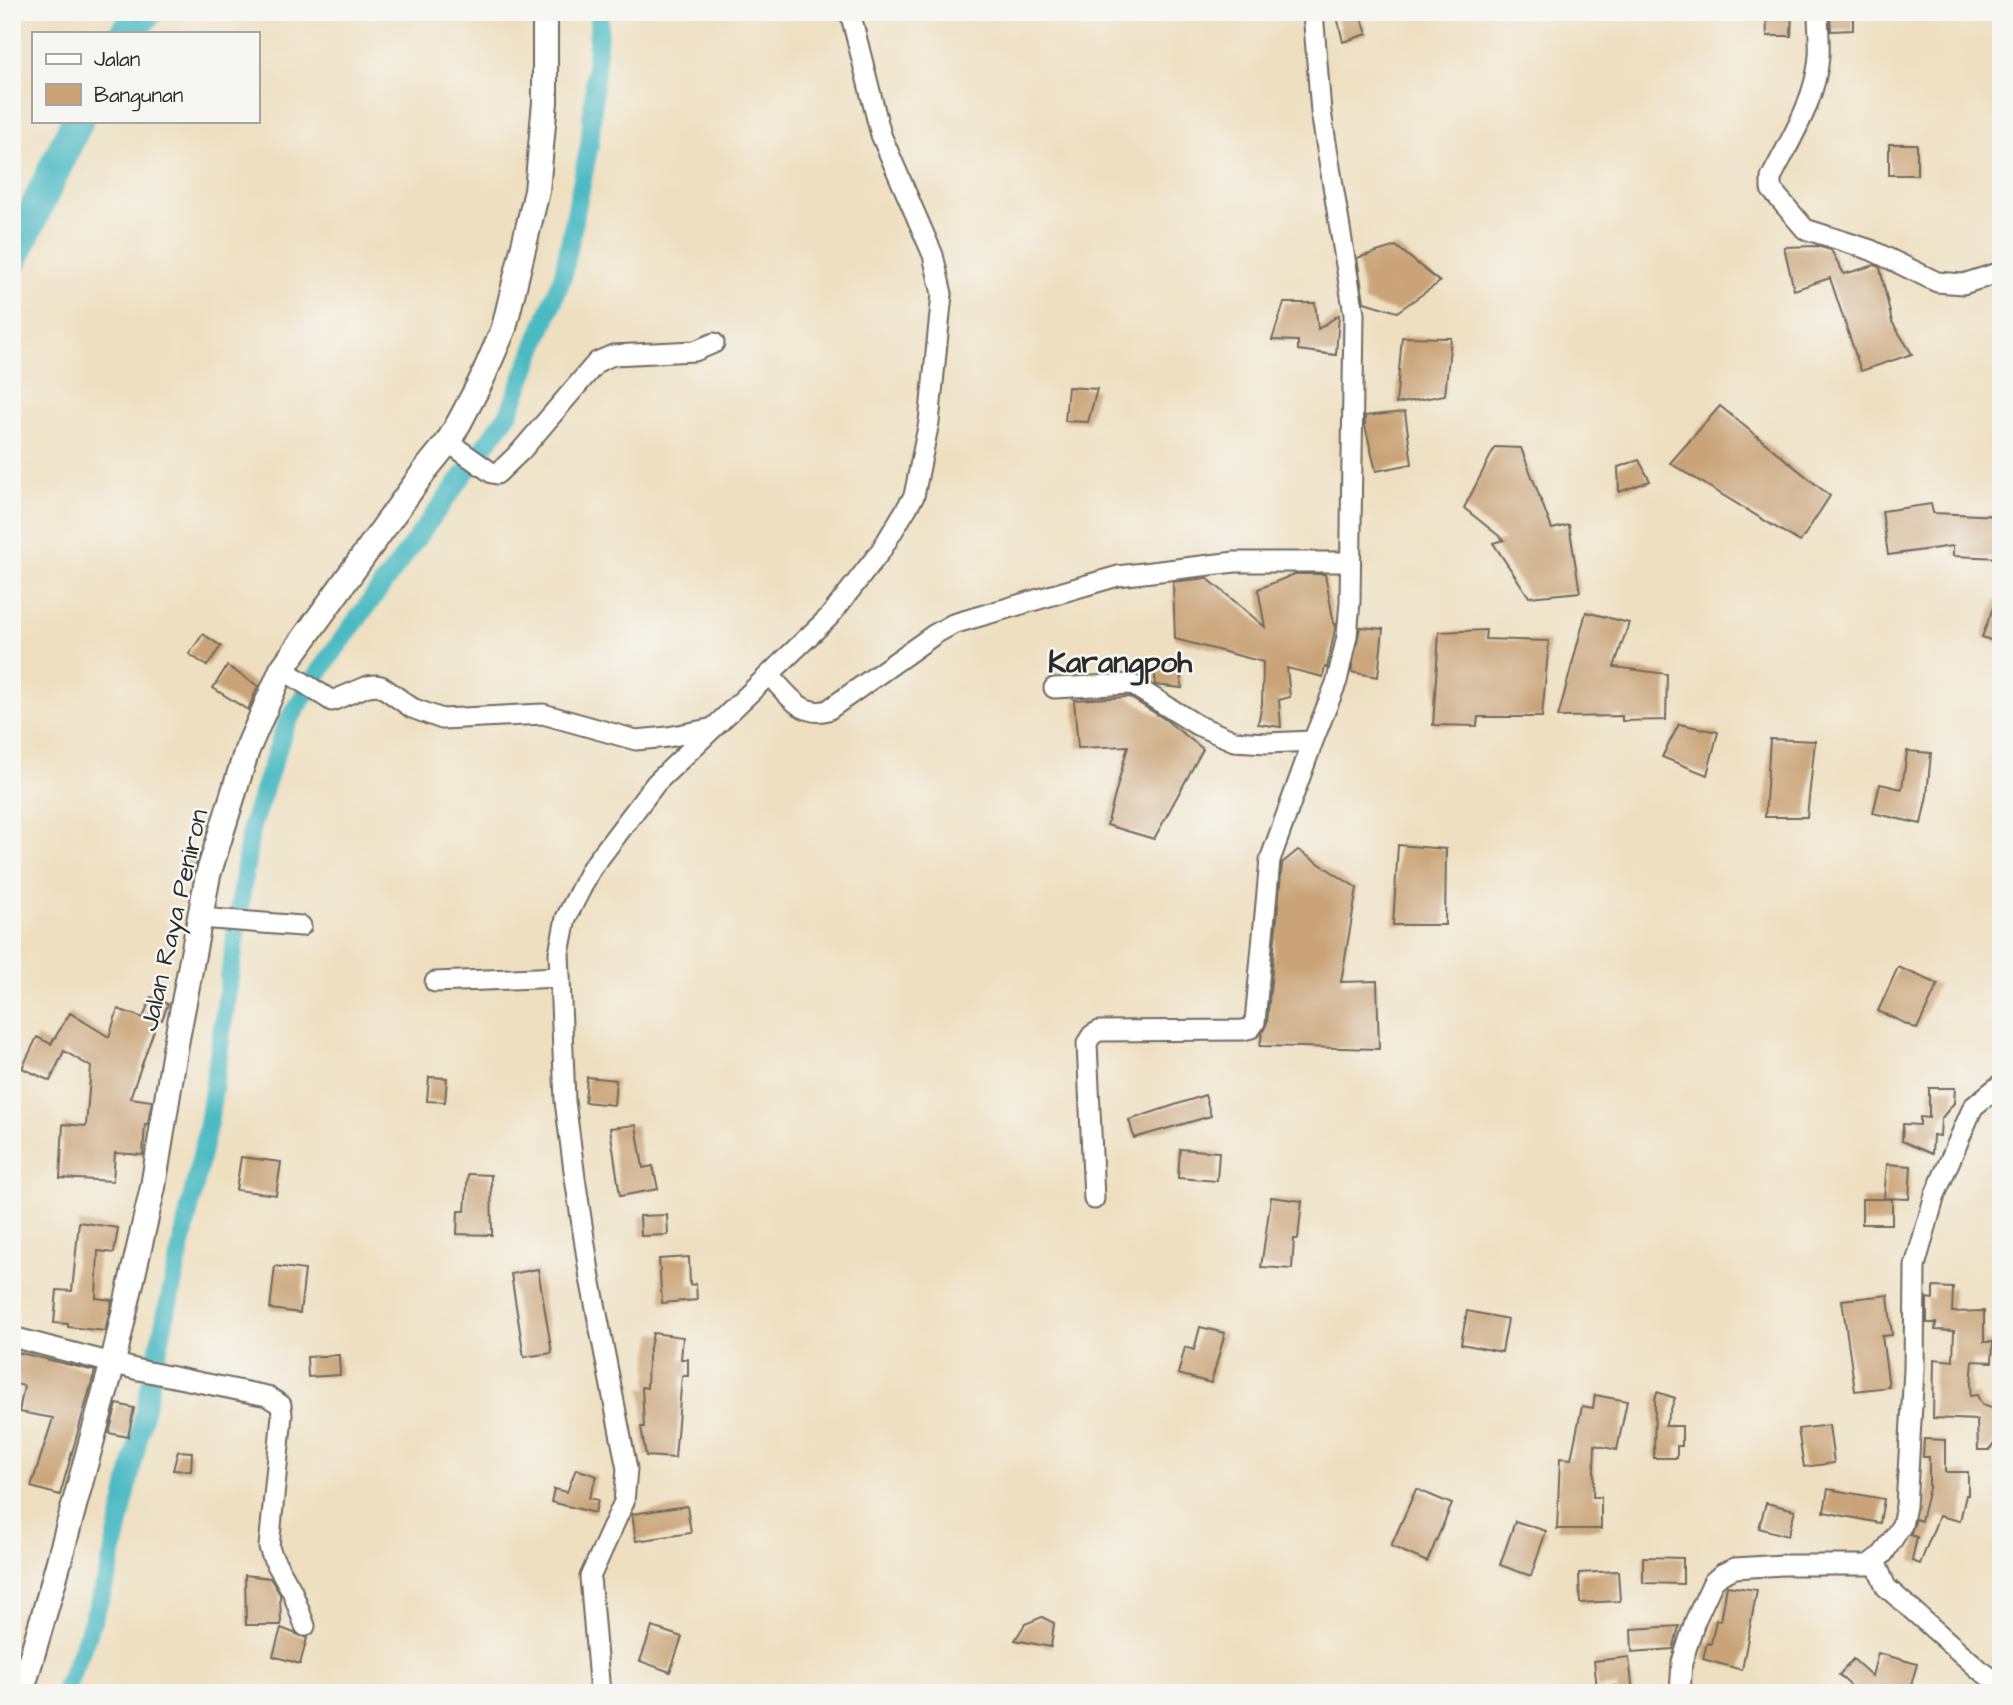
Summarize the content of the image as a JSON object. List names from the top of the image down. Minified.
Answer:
{"streets":{"main road":["Jalan Raya Peniron"]},"districts":["Karangpoh"],"legend":["Jalan","Bangunan"]}
